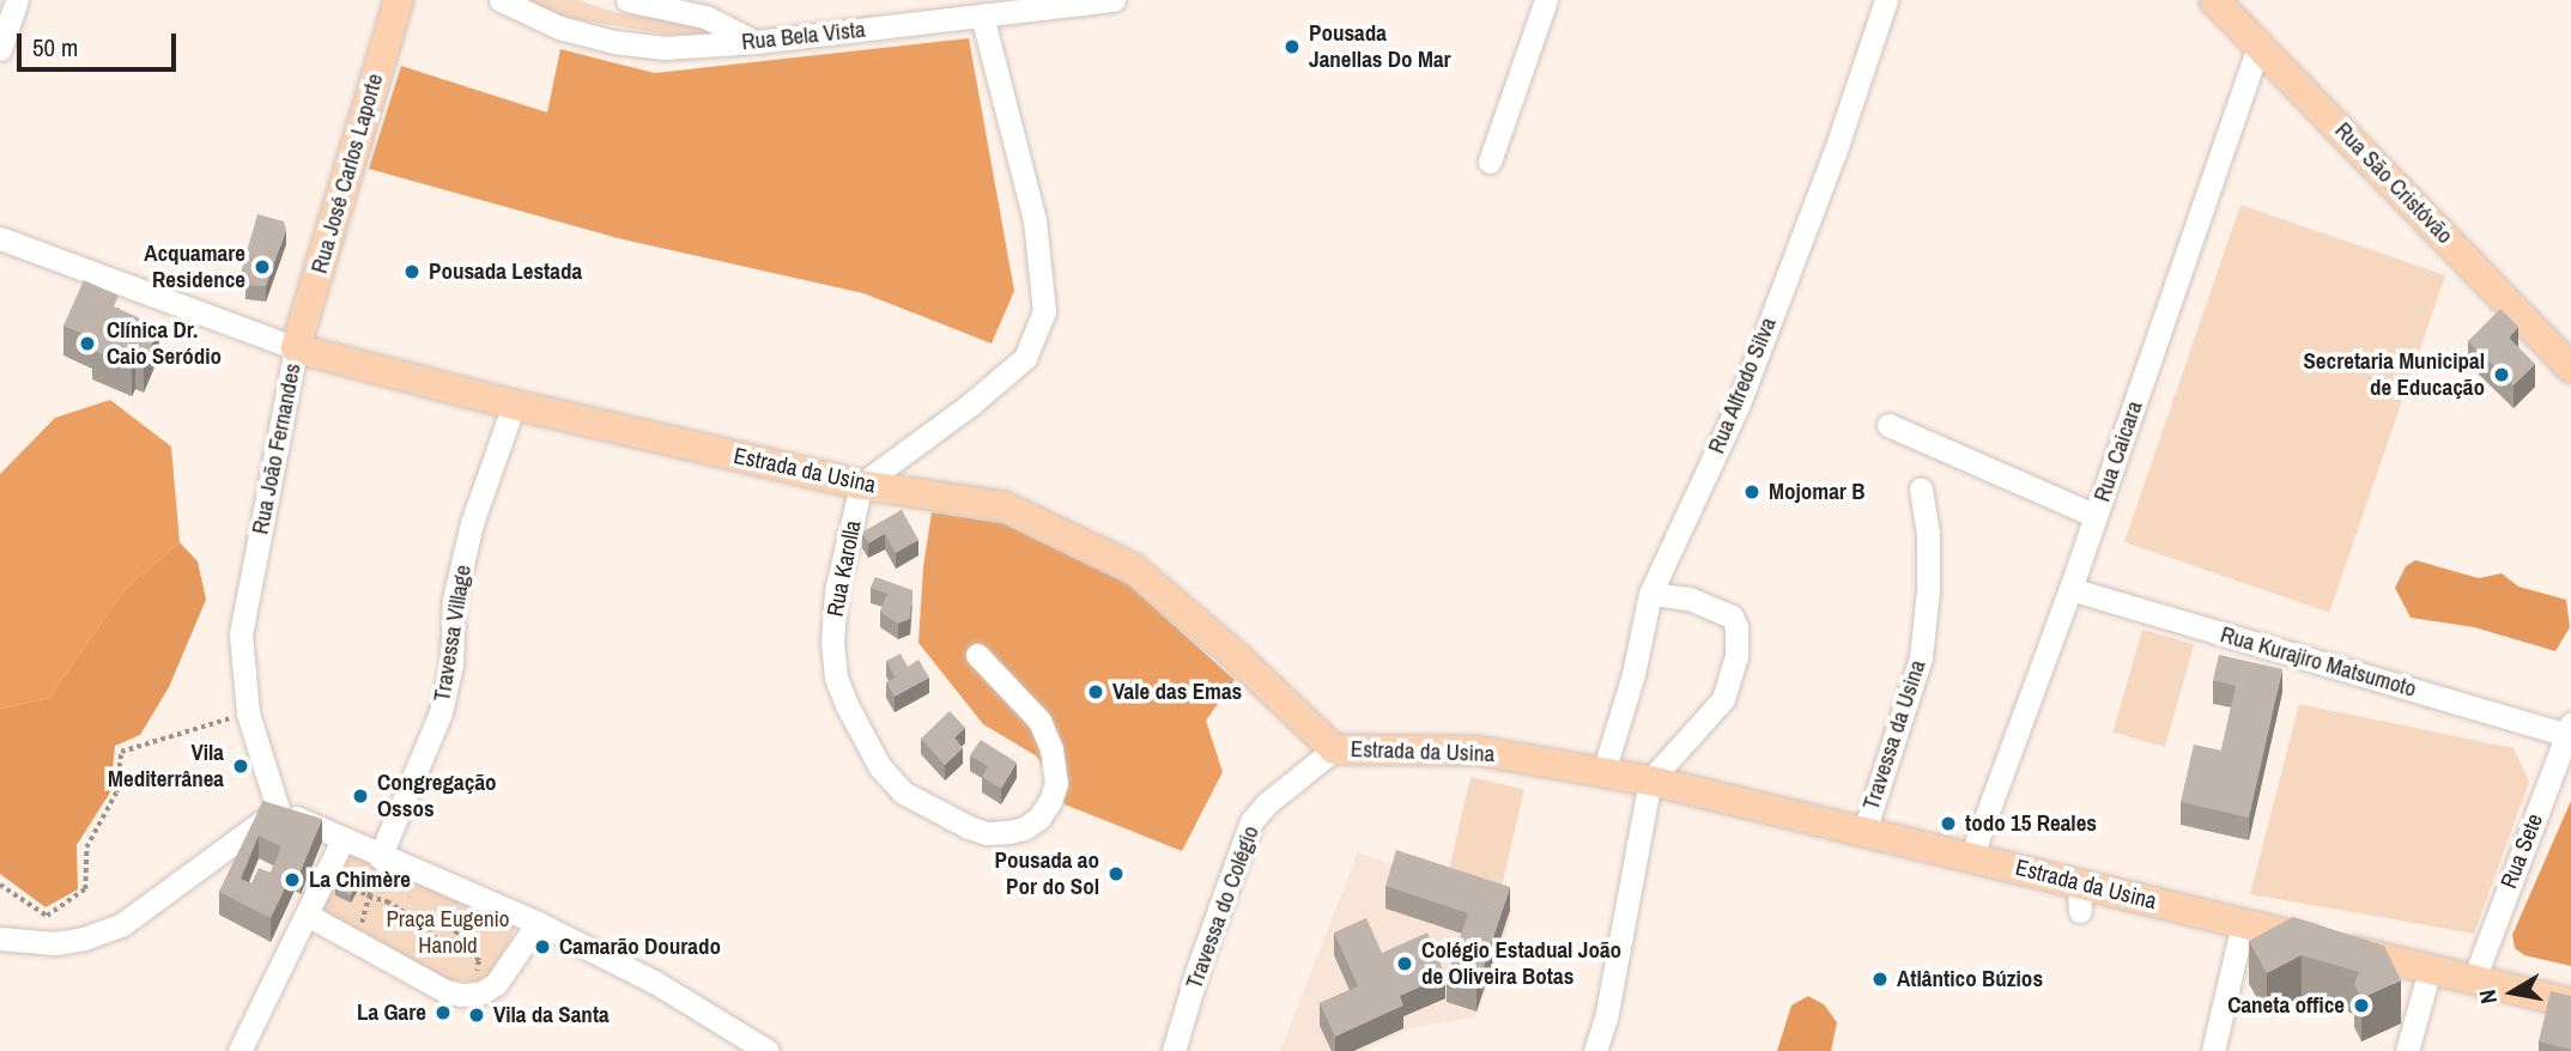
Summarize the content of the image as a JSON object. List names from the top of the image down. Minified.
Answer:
{"streets":{"main road":["Rua José Carlos Laporte","Rua São Cristóvão","Estrada da Usina"],"street":["Rua Bela Vista","Rua Alfredo Silva","Rua João Fernandes","Rua Caicara","Rua Karolla","Travessa Village","Rua Kurajiro Matsumoto","Travessa da Usina","Rua Sete","Travessa do Colégio"]},"crossings":[["Rua José Carlos Laporte","Rua João Fernandes"],["Rua José Carlos Laporte","Estrada da Usina"],["Rua São Cristóvão","Rua Caicara"],["Rua Alfredo Silva","Estrada da Usina"],["Rua João Fernandes","Estrada da Usina"],["Rua Caicara","Estrada da Usina"],["Rua Caicara","Rua Kurajiro Matsumoto"],["Estrada da Usina","Rua Karolla"],["Estrada da Usina","Travessa Village"],["Estrada da Usina","Travessa da Usina"],["Estrada da Usina","Rua Sete"],["Estrada da Usina","Travessa do Colégio"],["Rua Kurajiro Matsumoto","Rua Sete"]],"parks":["Praça Eugenio Hanold"],"places":["Pousada Janellas Do Mar","Acquamare Residence","Pousada Lestada","Clínica Dr. Caio Seródio","Secretaria Municipal de Educação","Mojomar B","Vale das Emas","Vila Mediterrânea","Congregação Ossos","todo 15 Reales","Pousada ao Por do Sol","La Chimère","Camarão Dourado","Colégio Estadual João de Oliveira Botas","Atlântico Búzios","Caneta office","La Gare","Vila da Santa"],"scale_bar":"50 m","north":"left"}
